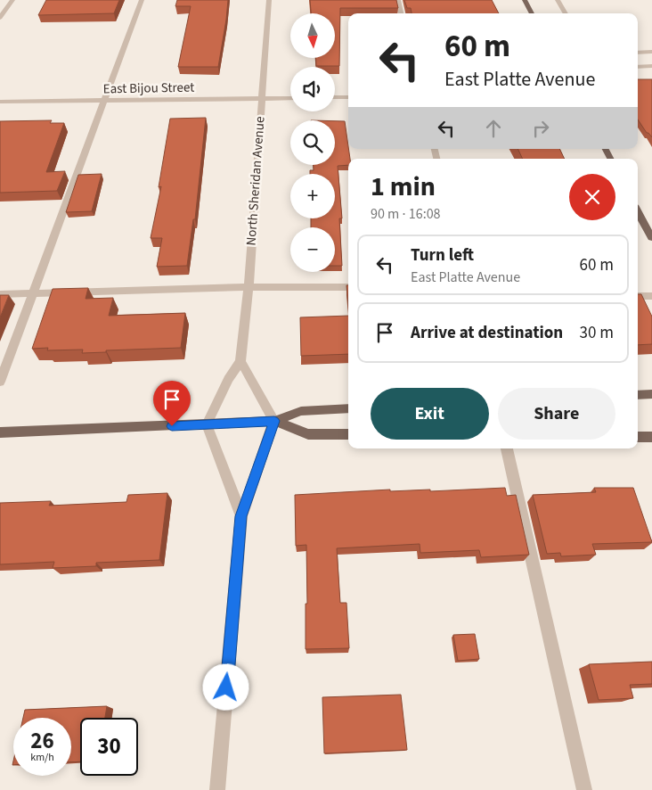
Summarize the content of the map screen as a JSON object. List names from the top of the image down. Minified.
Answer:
{"streets":{"street":["East Bijou Street","North Sheridan Avenue"]},"crossings":[["East Bijou Street","North Sheridan Avenue"]],"north":"bottom","page":{"map_buttons":["+","−"],"turn":["60 m","East Platte Avenue"],"heading":["1 min","90 m · 16:08"],"list":[{"name":"Turn left","note":"East Platte Avenue","value":"60 m"},{"name":"Arrive at destination","value":"30 m"}],"buttons":["Exit","Share"],"speed":"26 km/h","limit":"30"}}
